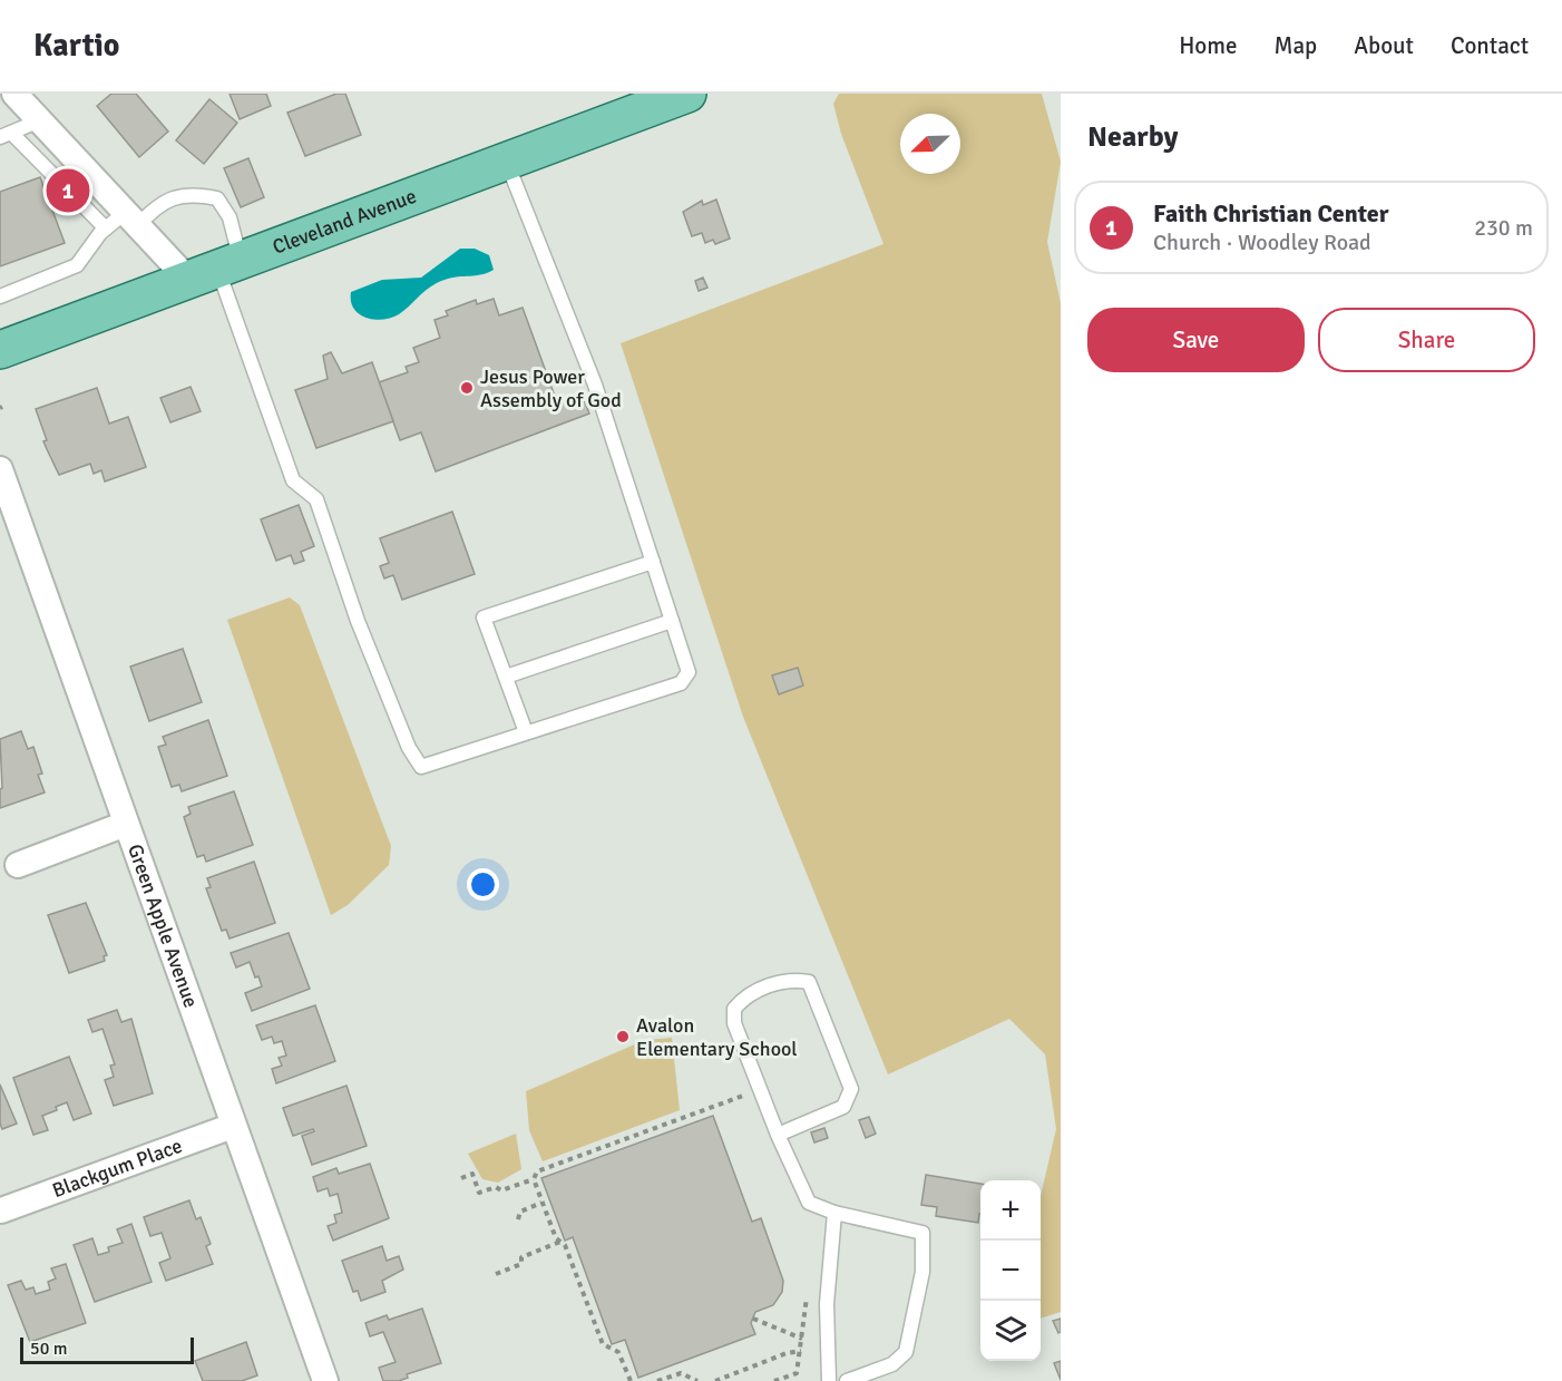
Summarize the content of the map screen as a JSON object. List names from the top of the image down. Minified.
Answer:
{"streets":{"main road":["Cleveland Avenue"],"street":["Green Apple Avenue","Blackgum Place"]},"crossings":[["Green Apple Avenue","Blackgum Place"]],"places":["Jesus Power Assembly of God","Avalon Elementary School"],"scale_bar":"50 m","north":"bottom left","page":{"header":"Kartio","nav":["Home","Map","About","Contact"],"heading":"Nearby","pins":"1","list":[{"mark":"1","name":"Faith Christian Center","note":"Church · Woodley Road","value":"230 m"}],"buttons":["Save","Share"],"map_buttons":["+","−"],"scale":"50 m"}}
